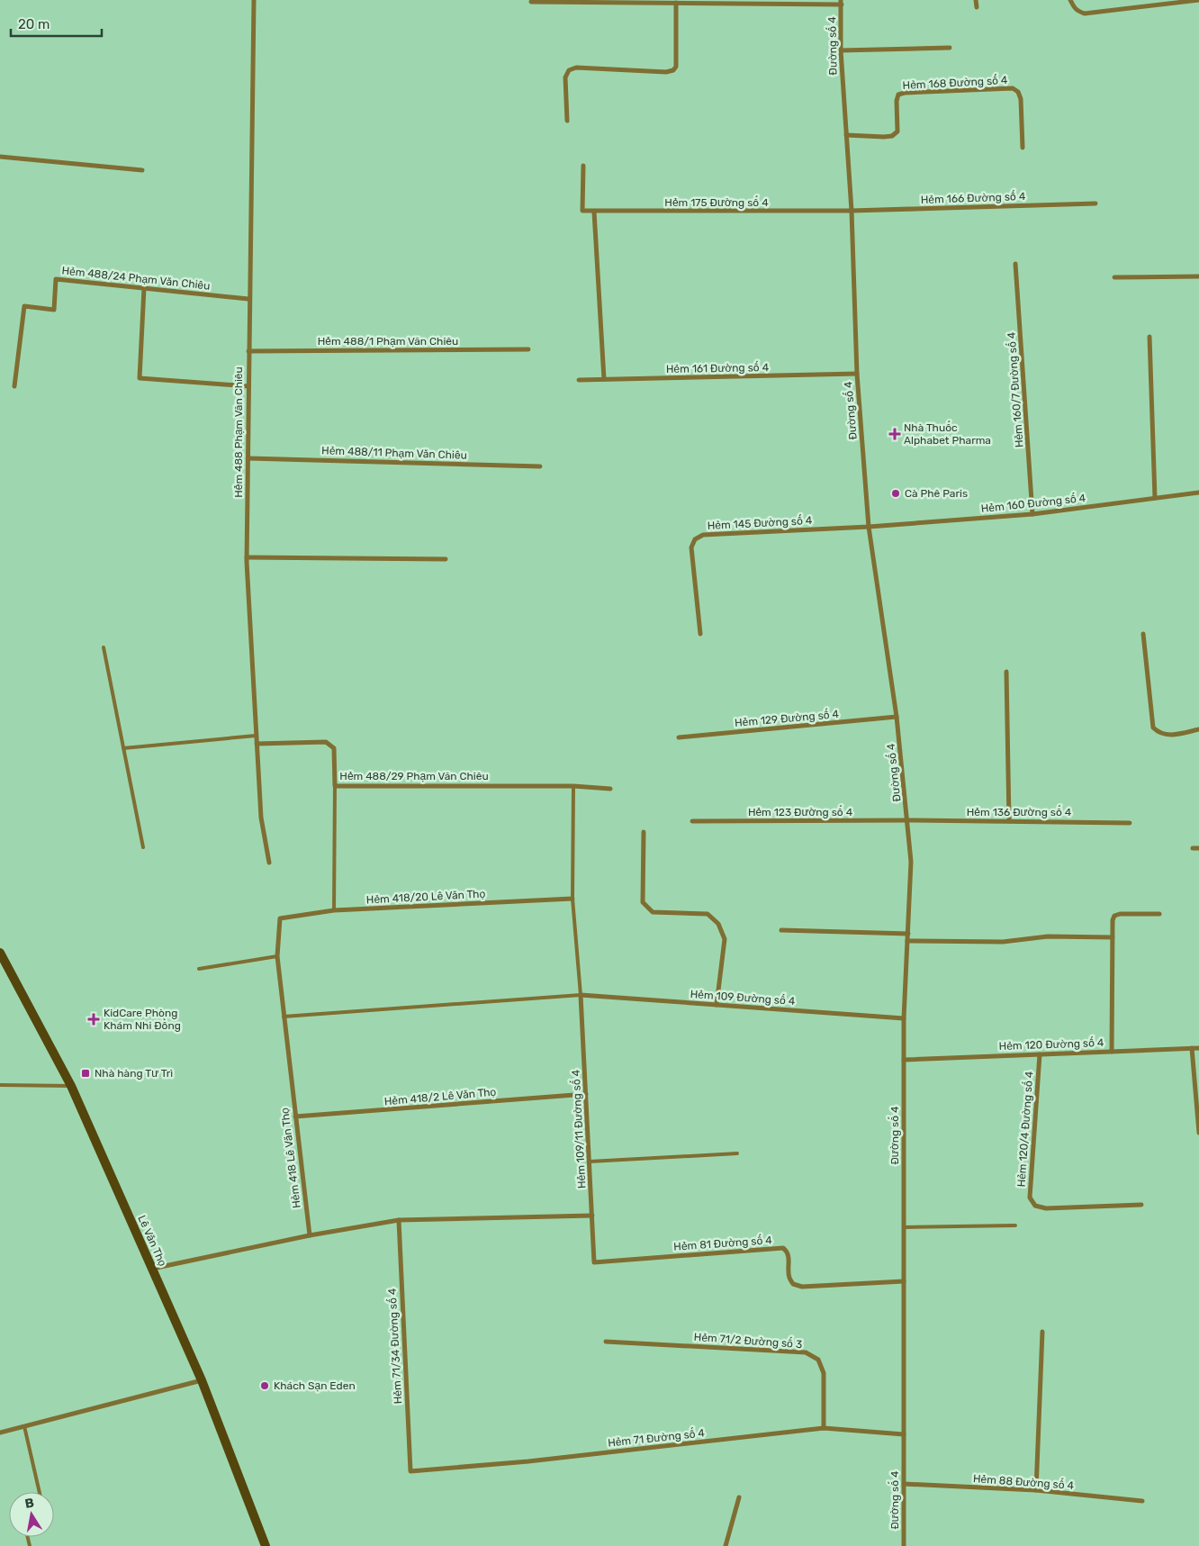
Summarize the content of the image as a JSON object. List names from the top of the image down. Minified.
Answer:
{"streets":{"main road":["Lê Văn Thọ"],"street":["Đường số 4","Hẻm 168 Đường số 4","Hẻm 166 Đường số 4","Hẻm 175 Đường số 4","Hẻm 488/24 Phạm Văn Chiêu","Hẻm 488/1 Phạm Văn Chiêu","Hẻm 161 Đường số 4","Hẻm 160/7 Đường số 4","Hẻm 488 Phạm Văn Chiêu","Hẻm 488/11 Phạm Văn Chiêu","Hẻm 160 Đường số 4","Hẻm 145 Đường số 4","Hẻm 129 Đường số 4","Hẻm 488/29 Phạm Văn Chiêu","Hẻm 123 Đường số 4","Hẻm 136 Đường số 4","Hẻm 418/20 Lê Văn Thọ","Hẻm 109 Đường số 4","Hẻm 120 Đường số 4","Hẻm 418/2 Lê Văn Thọ","Hẻm 109/11 Đường số 4","Hẻm 120/4 Đường số 4","Hẻm 418 Lê Văn Thọ","Hẻm 81 Đường số 4","Hẻm 71/2 Đường số 3","Hẻm 71/34 Đường số 4","Hẻm 71 Đường số 4","Hẻm 88 Đường số 4"]},"crossings":[["Đường số 4","Hẻm 168 Đường số 4"],["Đường số 4","Hẻm 166 Đường số 4"],["Đường số 4","Hẻm 175 Đường số 4"],["Đường số 4","Hẻm 161 Đường số 4"],["Đường số 4","Hẻm 160 Đường số 4"],["Đường số 4","Hẻm 145 Đường số 4"],["Đường số 4","Hẻm 129 Đường số 4"],["Đường số 4","Hẻm 123 Đường số 4"],["Đường số 4","Hẻm 136 Đường số 4"],["Đường số 4","Hẻm 109 Đường số 4"],["Đường số 4","Hẻm 120 Đường số 4"],["Đường số 4","Hẻm 81 Đường số 4"],["Đường số 4","Hẻm 71 Đường số 4"],["Đường số 4","Hẻm 88 Đường số 4"],["Hẻm 166 Đường số 4","Hẻm 175 Đường số 4"],["Hẻm 488/24 Phạm Văn Chiêu","Hẻm 488 Phạm Văn Chiêu"],["Hẻm 488/1 Phạm Văn Chiêu","Hẻm 488 Phạm Văn Chiêu"],["Hẻm 160/7 Đường số 4","Hẻm 160 Đường số 4"],["Hẻm 488 Phạm Văn Chiêu","Hẻm 488/11 Phạm Văn Chiêu"],["Hẻm 488 Phạm Văn Chiêu","Hẻm 488/29 Phạm Văn Chiêu"],["Hẻm 160 Đường số 4","Hẻm 145 Đường số 4"],["Hẻm 123 Đường số 4","Hẻm 136 Đường số 4"],["Hẻm 418/20 Lê Văn Thọ","Hẻm 418 Lê Văn Thọ"],["Hẻm 109 Đường số 4","Hẻm 109/11 Đường số 4"],["Hẻm 120 Đường số 4","Hẻm 120/4 Đường số 4"],["Hẻm 418/2 Lê Văn Thọ","Hẻm 109/11 Đường số 4"],["Hẻm 418/2 Lê Văn Thọ","Hẻm 418 Lê Văn Thọ"],["Hẻm 109/11 Đường số 4","Hẻm 81 Đường số 4"],["Hẻm 71/2 Đường số 3","Hẻm 71 Đường số 4"],["Hẻm 71/34 Đường số 4","Hẻm 71 Đường số 4"]],"places":{"health":["Nhà Thuốc Alphabet Pharma","KidCare Phòng Khám Nhi Đồng"],"other":["Cà Phê Paris","Khách Sạn Eden"],"transit":["Nhà hàng Tư Trì"]},"scale_bar":"20 m","north":"top"}
